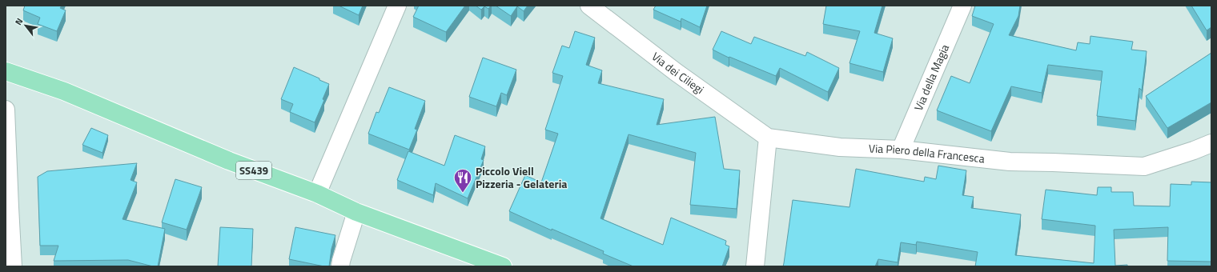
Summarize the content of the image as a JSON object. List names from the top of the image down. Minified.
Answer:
{"streets":{"main road":["SS439"],"street":["Via dei Ciliegi","Via della Magia","Via Piero della Francesca"]},"crossings":[["Via dei Ciliegi","Via Piero della Francesca"],["Via della Magia","Via Piero della Francesca"]],"places":{"restaurant":["Piccolo Viell Pizzeria - Gelateria"]},"north":"top left"}
